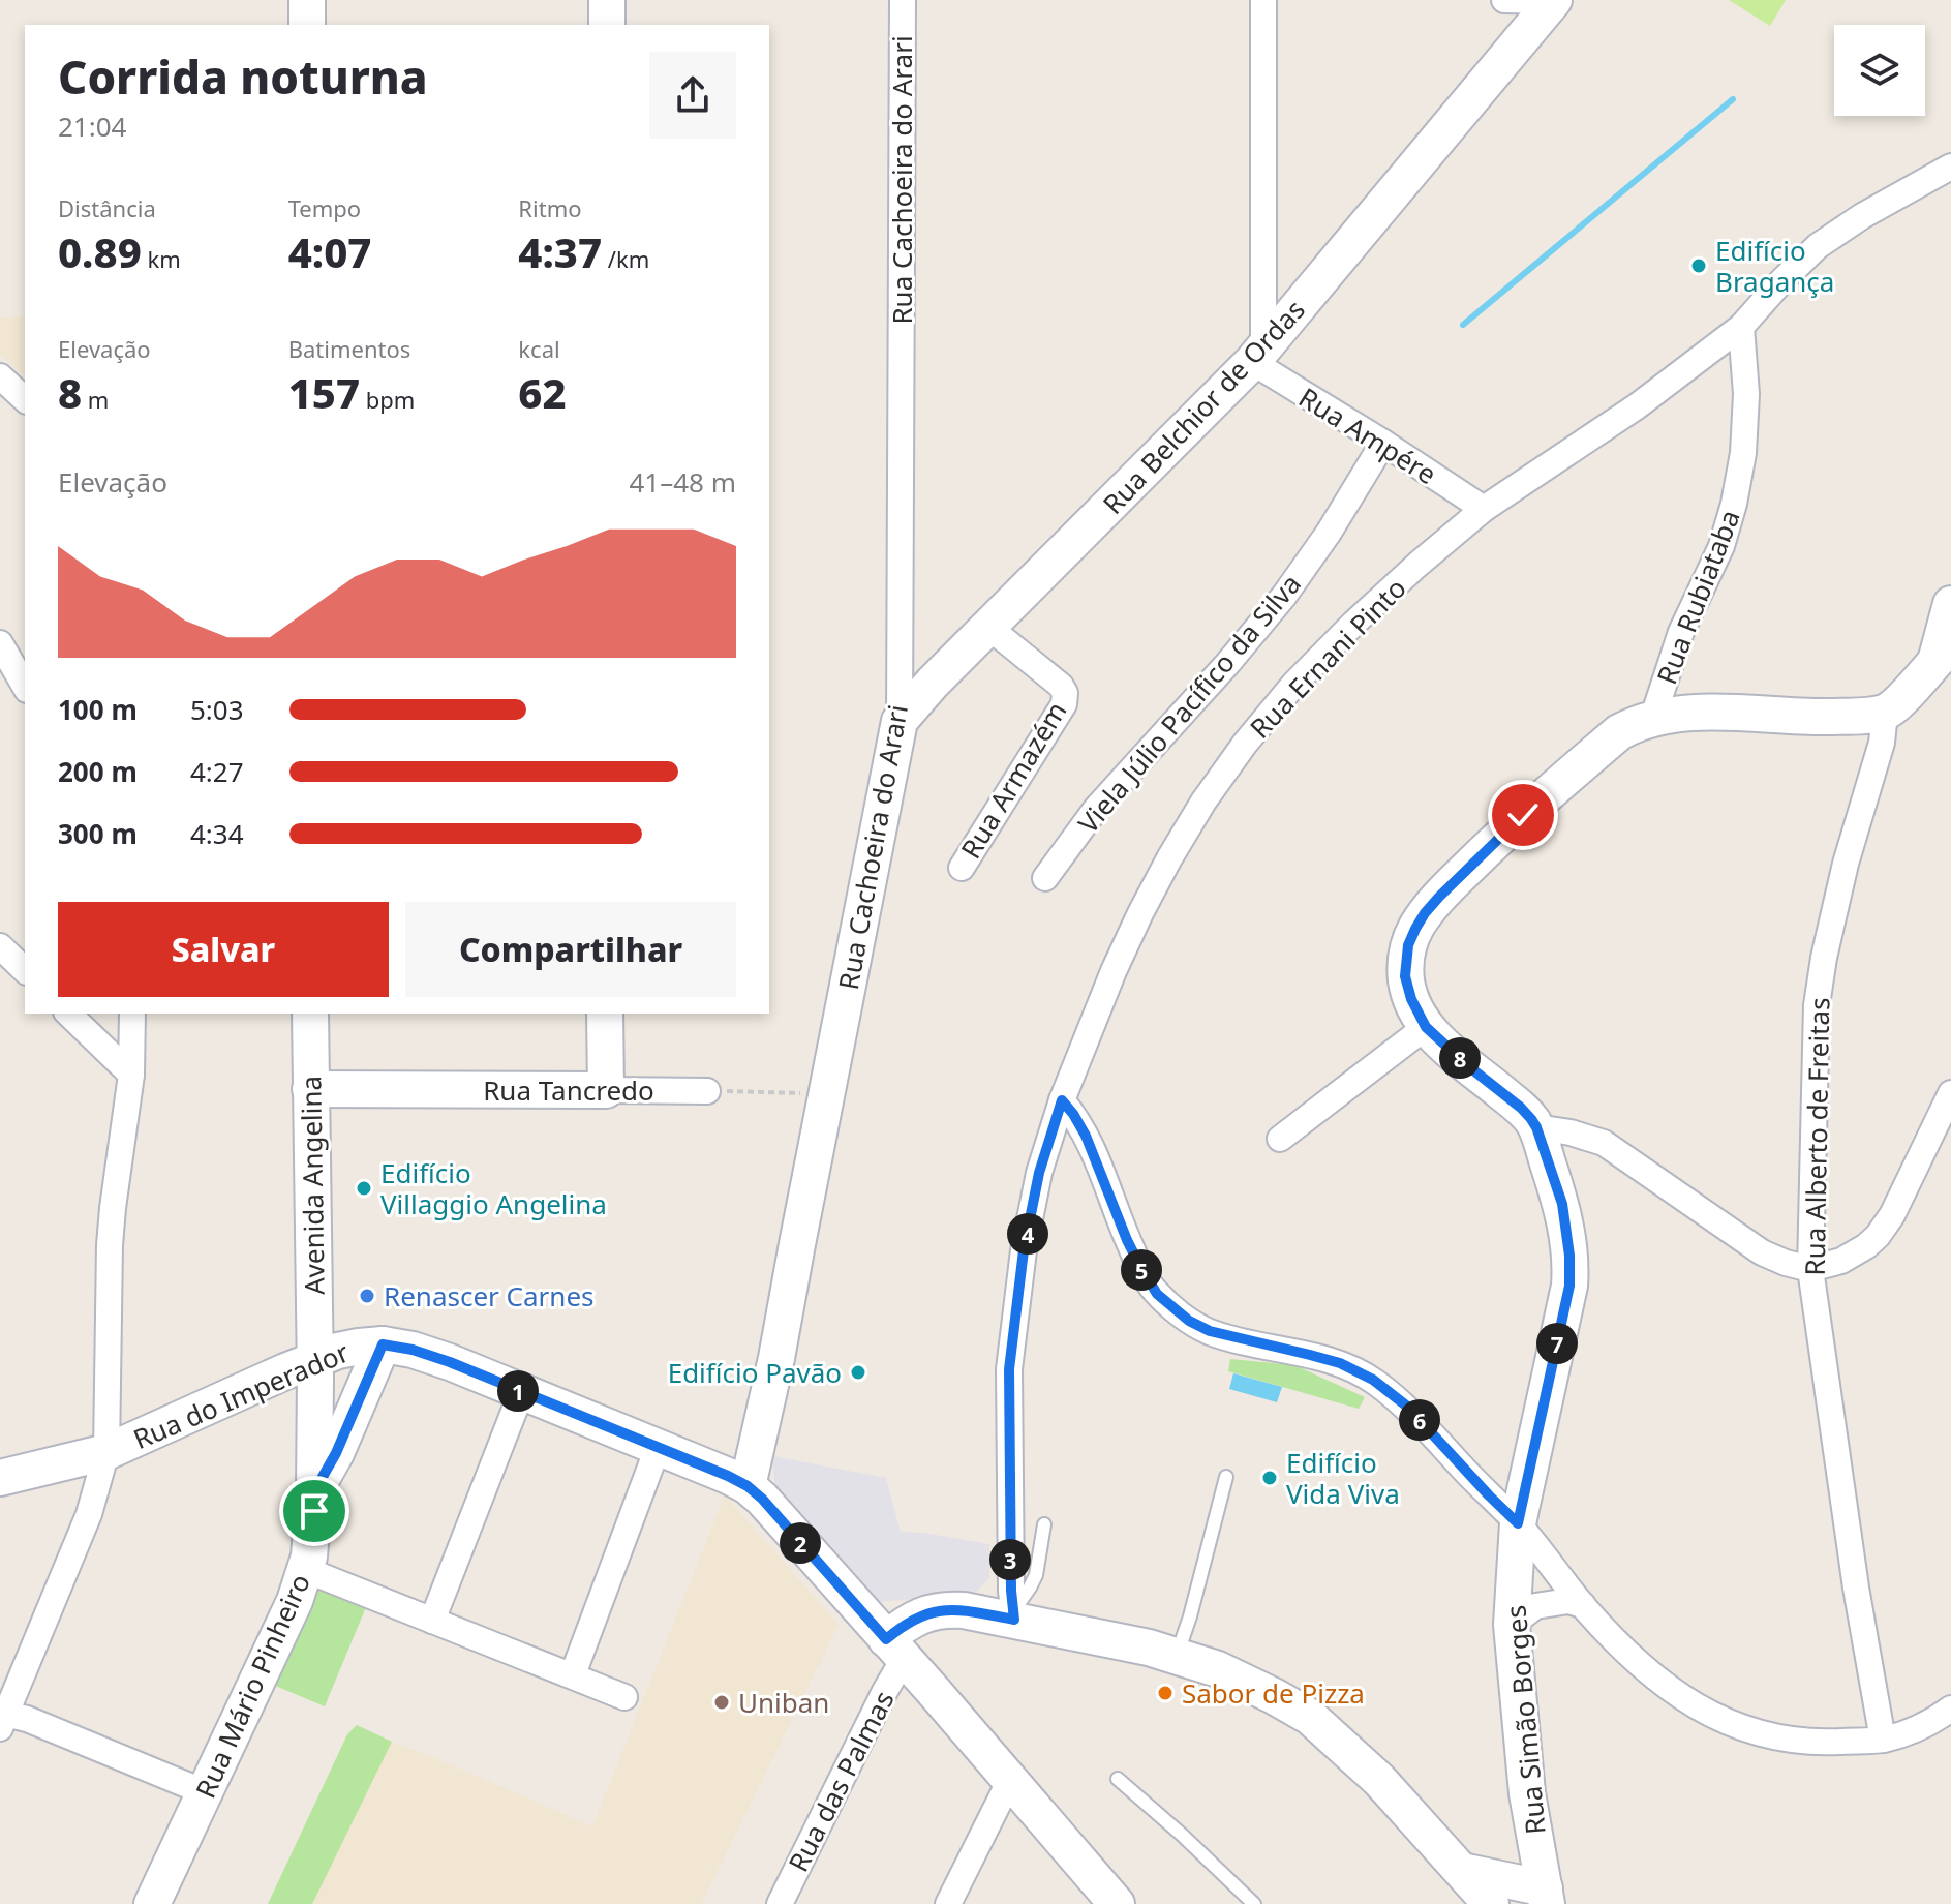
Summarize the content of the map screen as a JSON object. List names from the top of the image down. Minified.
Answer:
{"streets":{"street":["Rua Cachoeira do Arari","Rua Belchior de Ordas","Rua Ampére","Rua Rubiataba","Rua Ernani Pinto","Viela Júlio Pacífico da Silva","Rua Armazém","Rua Tancredo","Rua Alberto de Freitas","Avenida Angelina","Rua do Imperador","Rua Mário Pinheiro","Rua Simão Borges","Rua das Palmas"]},"crossings":[["Rua Cachoeira do Arari","Rua Belchior de Ordas"],["Rua Cachoeira do Arari","Rua do Imperador"],["Rua Belchior de Ordas","Rua Ampére"],["Rua Belchior de Ordas","Rua Armazém"],["Rua Ampére","Rua Ernani Pinto"],["Rua Ampére","Viela Júlio Pacífico da Silva"],["Rua Rubiataba","Rua Ernani Pinto"],["Rua Rubiataba","Rua Simão Borges"],["Rua Tancredo","Avenida Angelina"],["Rua Alberto de Freitas","Rua Simão Borges"],["Avenida Angelina","Rua do Imperador"],["Avenida Angelina","Rua Mário Pinheiro"],["Rua do Imperador","Rua Mário Pinheiro"],["Rua do Imperador","Rua das Palmas"]],"places":["Edifício Bragança","Edifício Villaggio Angelina","Renascer Carnes","Edifício Pavão","Edifício Vida Viva","Sabor de Pizza","Uniban"],"page":{"heading":["Corrida noturna","21:04"],"stats":[["Distância","0.89 km"],["Tempo","4:07"],["Ritmo","4:37 /km"],["Elevação","8 m"],["Batimentos","157 bpm"],["kcal","62"]],"chart":["Elevação","41–48 m"],"list":[{"name":"100 m","note":"5:03"},{"name":"200 m","note":"4:27"},{"name":"300 m","note":"4:34"}],"buttons":["Salvar","Compartilhar"],"pins":["8","4","5","7","1","6","2","3"]}}
